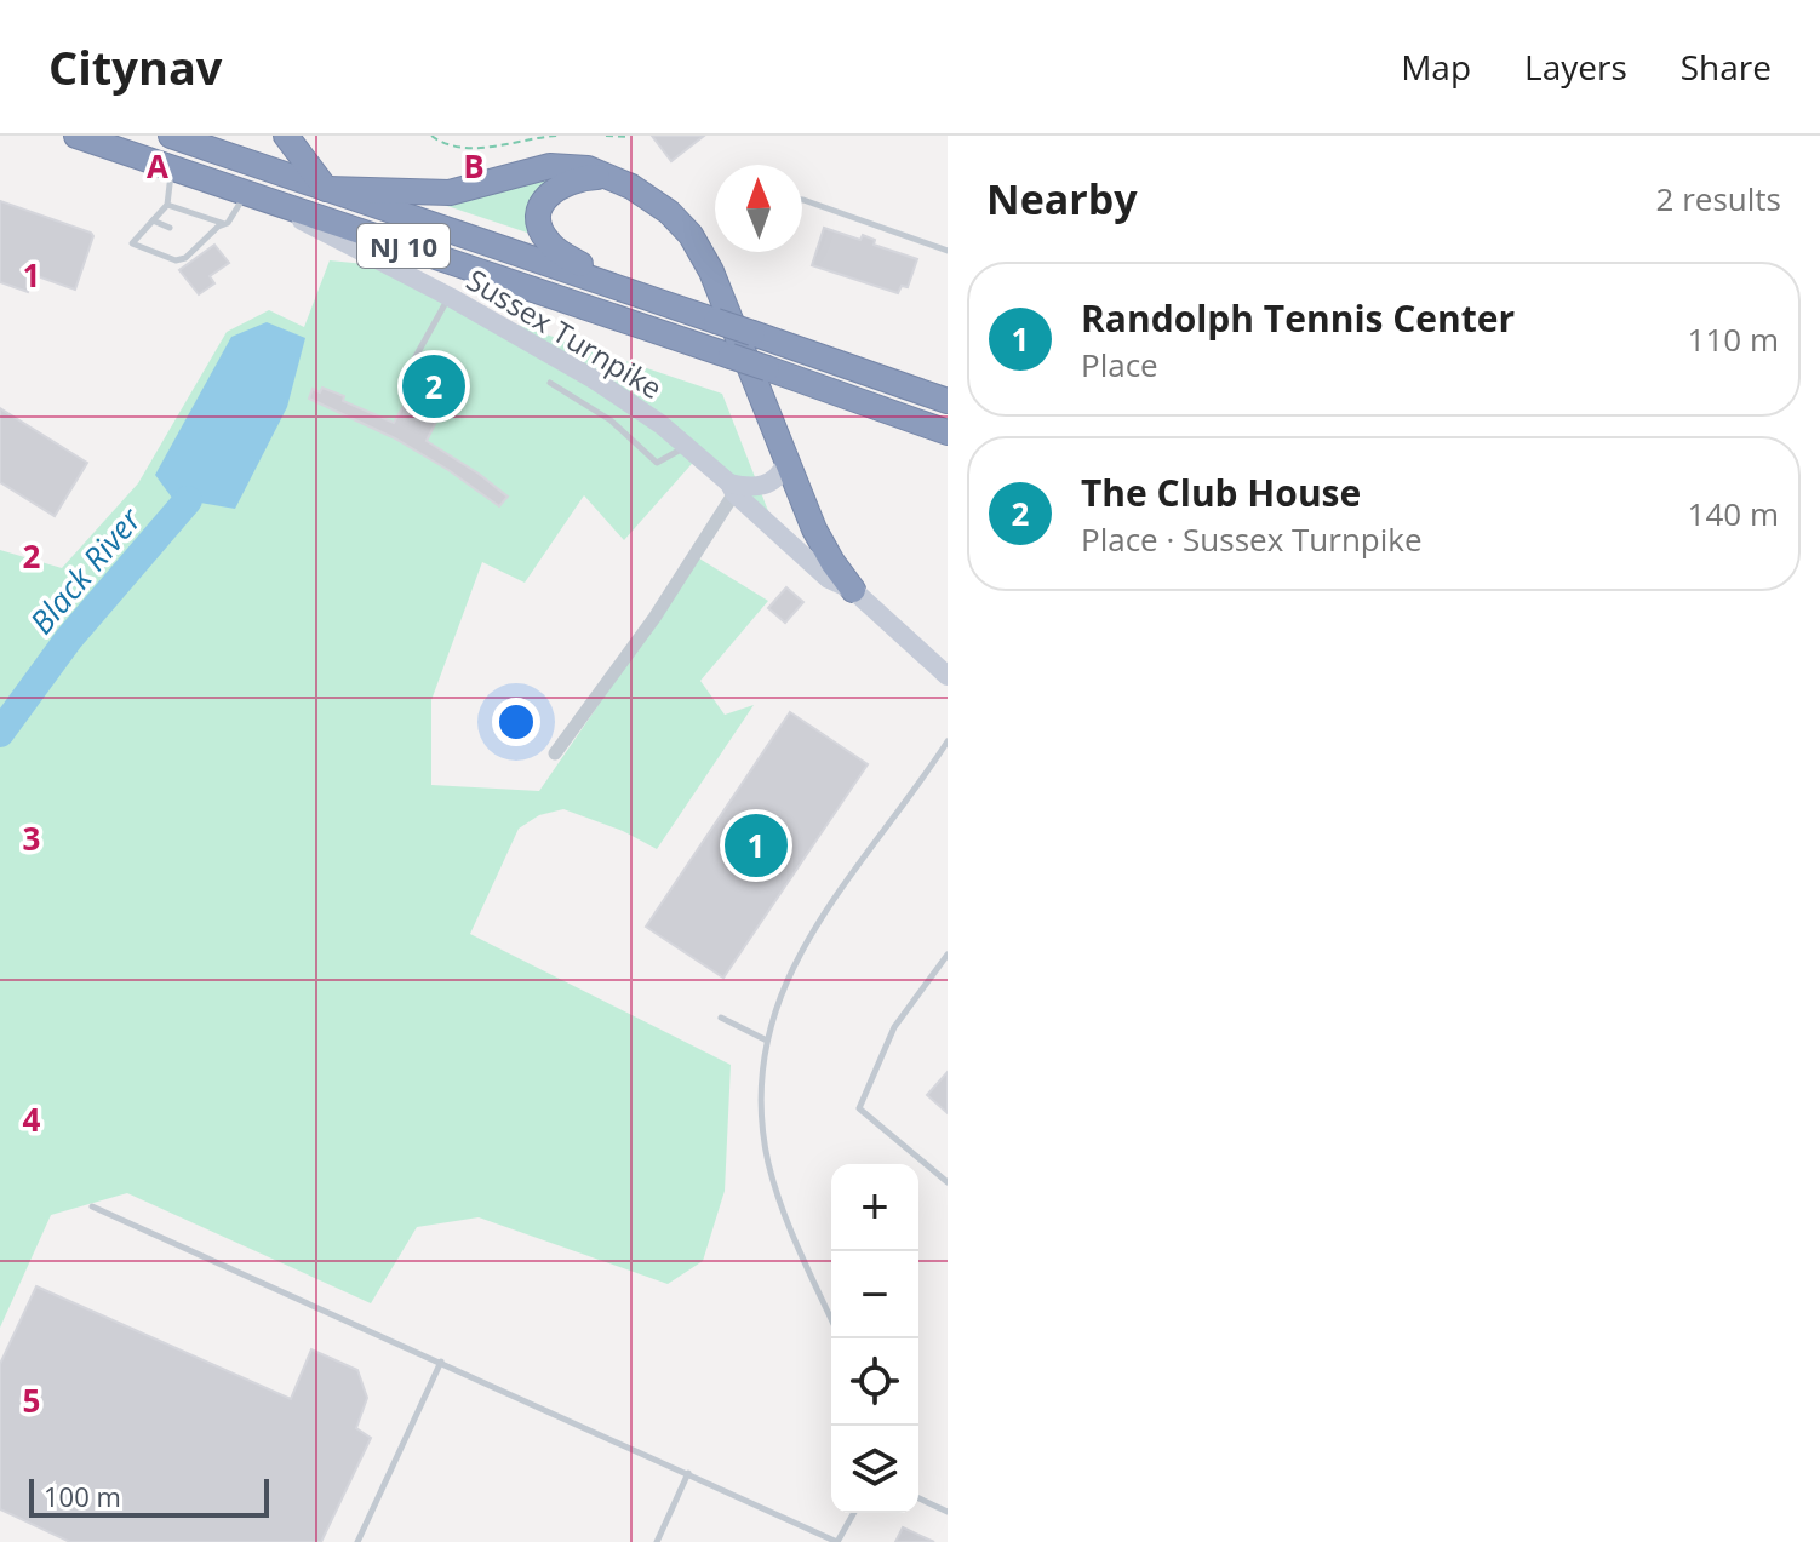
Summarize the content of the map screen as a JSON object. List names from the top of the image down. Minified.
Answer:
{"streets":{"highway":["NJ 10"],"main road":["Sussex Turnpike"]},"crossings":[["NJ 10","Sussex Turnpike"]],"water":["Black River"],"scale_bar":"100 m","north":"top","page":{"header":"Citynav","nav":["Map","Layers","Share"],"heading":["Nearby","2 results"],"list":[{"mark":"1","name":"Randolph Tennis Center","note":"Place","value":"110 m"},{"mark":"2","name":"The Club House","note":"Place · Sussex Turnpike","value":"140 m"}],"pins":["2","1"],"map_buttons":["+","−"],"scale":"100 m"},"grid":{"columns":["A","B"],"rows":["1","2","3","4","5"]}}
